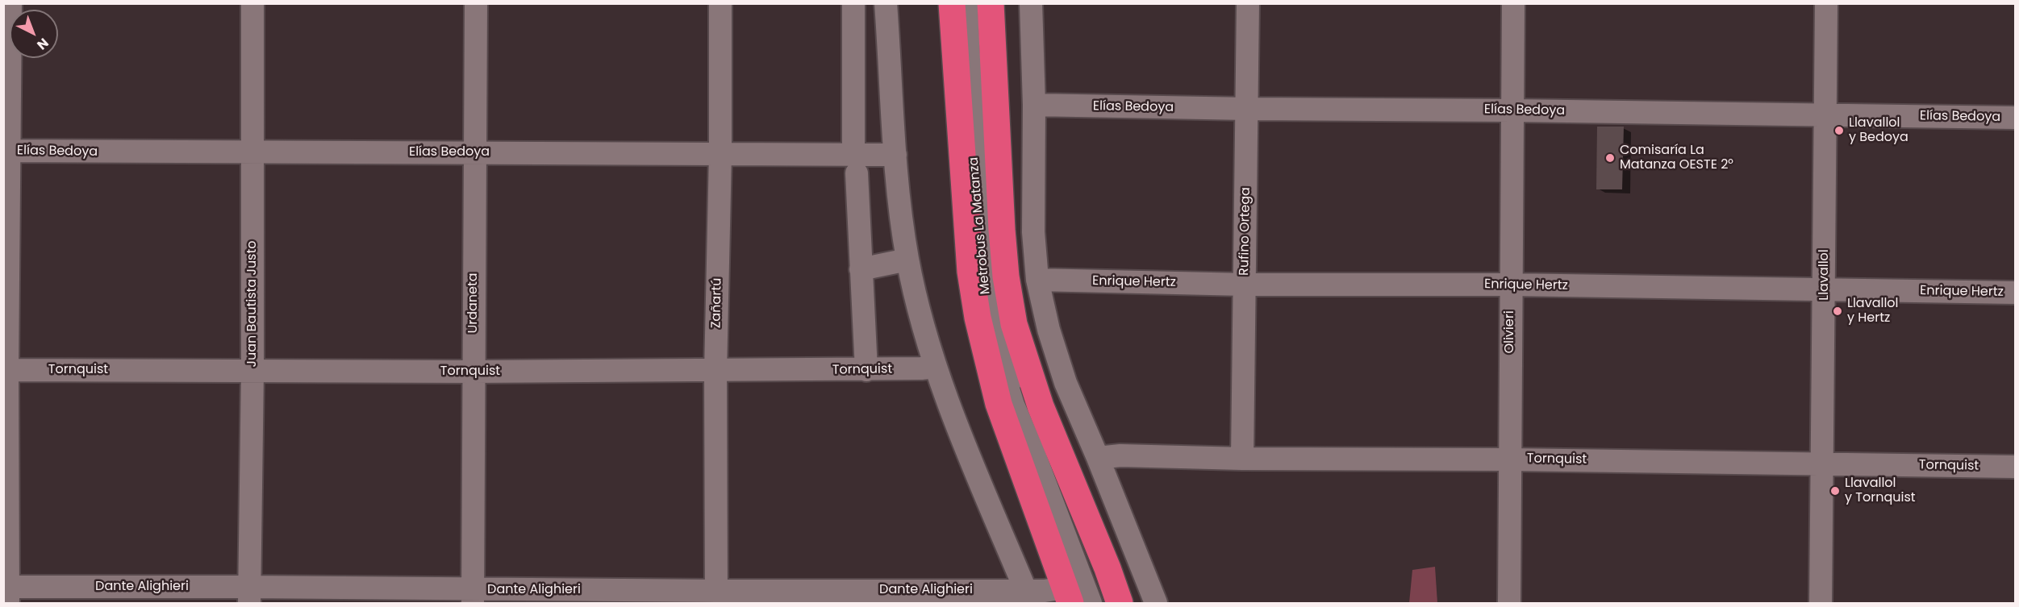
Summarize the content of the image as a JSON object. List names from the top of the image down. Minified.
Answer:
{"streets":{"street":["Elías Bedoya","Metrobus La Matanza","Rufino Ortega","Llavallol","Enrique Hertz","Urdaneta","Zañartú","Juan Bautista Justo","Olivieri","Tornquist","Dante Alighieri"]},"crossings":[["Elías Bedoya","Rufino Ortega"],["Elías Bedoya","Llavallol"],["Elías Bedoya","Urdaneta"],["Elías Bedoya","Zañartú"],["Elías Bedoya","Juan Bautista Justo"],["Elías Bedoya","Olivieri"],["Rufino Ortega","Enrique Hertz"],["Rufino Ortega","Tornquist"],["Llavallol","Enrique Hertz"],["Llavallol","Tornquist"],["Enrique Hertz","Olivieri"],["Urdaneta","Tornquist"],["Urdaneta","Dante Alighieri"],["Zañartú","Tornquist"],["Zañartú","Dante Alighieri"],["Juan Bautista Justo","Tornquist"],["Juan Bautista Justo","Dante Alighieri"],["Olivieri","Tornquist"]],"places":["Llavallol y Bedoya","Comisaría La Matanza OESTE 2°","Llavallol y Hertz","Llavallol y Tornquist"],"north":"bottom right"}
